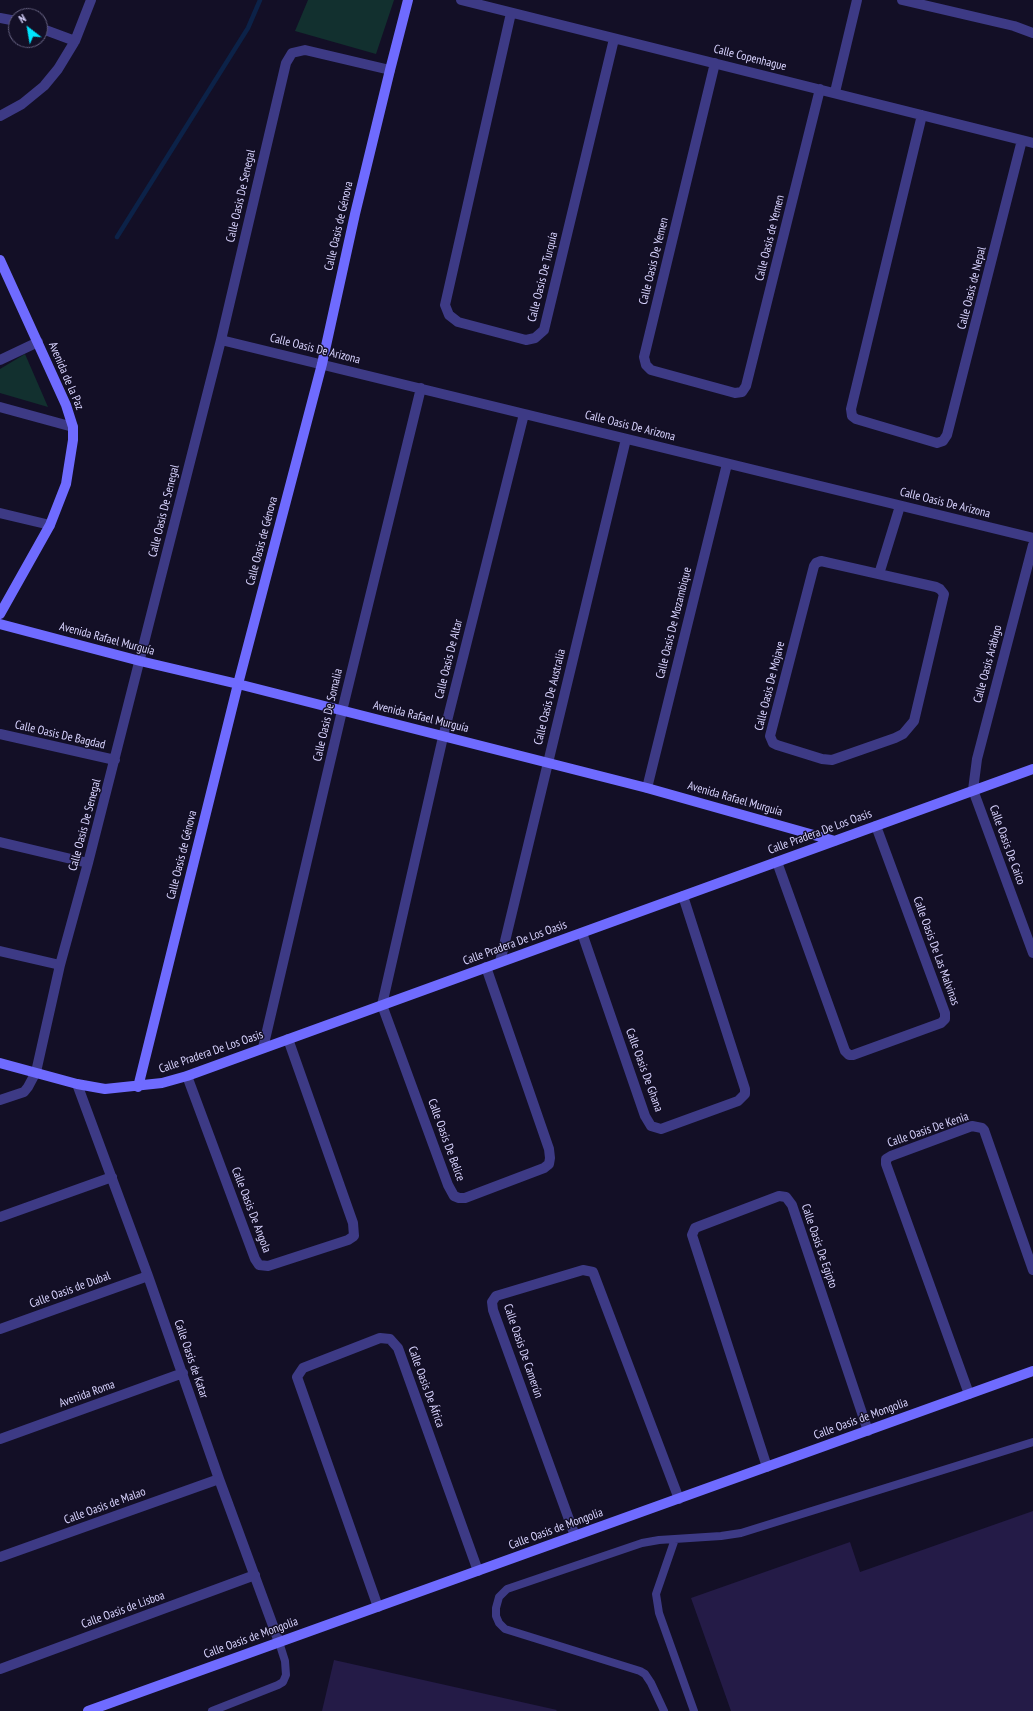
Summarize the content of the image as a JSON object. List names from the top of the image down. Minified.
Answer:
{"streets":{"street":["Calle Copenhague","Calle Oasis De Senegal","Calle Oasis de Génova","Calle Oasis de Yemen","Calle Oasis De Yemen","Calle Oasis De Turquía","Calle Oasis de Nepal","Calle Oasis De Arizona","Avenida de la Paz","Calle Oasis De Mozambique","Avenida Rafael Murguía","Calle Oasis De Altar","Calle Oasis Arábigo","Calle Oasis De Mojave","Calle Oasis De Australia","Calle Oasis De Somalia","Calle Oasis De Bagdad","Calle Pradera De Los Oasis","Calle Oasis De Caico","Calle Oasis De Las Malvinas","Calle Oasis De Ghana","Calle Oasis De Kenia","Calle Oasis De Belice","Calle Oasis De Angola","Calle Oasis De Egipto","Calle Oasis de Dubal","Calle Oasis De Camerún","Calle Oasis de Katar","Calle Oasis De África","Avenida Roma","Calle Oasis de Mongolia","Calle Oasis de Malao","Calle Oasis de Lisboa"]},"crossings":[["Calle Copenhague","Calle Oasis de Yemen"],["Calle Copenhague","Calle Oasis De Yemen"],["Calle Copenhague","Calle Oasis De Turquía"],["Calle Copenhague","Calle Oasis de Nepal"],["Calle Oasis De Senegal","Calle Oasis de Génova"],["Calle Oasis De Senegal","Calle Oasis De Arizona"],["Calle Oasis De Senegal","Avenida Rafael Murguía"],["Calle Oasis De Senegal","Calle Oasis De Bagdad"],["Calle Oasis De Senegal","Calle Pradera De Los Oasis"],["Calle Oasis de Génova","Calle Oasis De Arizona"],["Calle Oasis de Génova","Avenida Rafael Murguía"],["Calle Oasis de Génova","Calle Pradera De Los Oasis"],["Calle Oasis de Yemen","Calle Oasis De Yemen"],["Calle Oasis De Arizona","Calle Oasis De Mozambique"],["Calle Oasis De Arizona","Calle Oasis De Altar"],["Calle Oasis De Arizona","Calle Oasis De Australia"],["Calle Oasis De Arizona","Calle Oasis De Somalia"],["Calle Oasis De Mozambique","Avenida Rafael Murguía"],["Avenida Rafael Murguía","Calle Oasis De Altar"],["Avenida Rafael Murguía","Calle Oasis De Australia"],["Avenida Rafael Murguía","Calle Oasis De Somalia"],["Avenida Rafael Murguía","Calle Pradera De Los Oasis"],["Calle Oasis De Altar","Calle Pradera De Los Oasis"],["Calle Oasis De Altar","Calle Oasis De Belice"],["Calle Oasis Arábigo","Calle Pradera De Los Oasis"],["Calle Oasis Arábigo","Calle Oasis De Caico"],["Calle Oasis De Australia","Calle Pradera De Los Oasis"],["Calle Oasis De Somalia","Calle Pradera De Los Oasis"],["Calle Pradera De Los Oasis","Calle Oasis De Caico"],["Calle Pradera De Los Oasis","Calle Oasis De Las Malvinas"],["Calle Pradera De Los Oasis","Calle Oasis De Ghana"],["Calle Pradera De Los Oasis","Calle Oasis De Belice"],["Calle Pradera De Los Oasis","Calle Oasis De Angola"],["Calle Pradera De Los Oasis","Calle Oasis de Katar"],["Calle Oasis De Kenia","Calle Oasis de Mongolia"],["Calle Oasis De Egipto","Calle Oasis de Mongolia"],["Calle Oasis de Dubal","Calle Oasis de Katar"],["Calle Oasis De Camerún","Calle Oasis de Mongolia"],["Calle Oasis de Katar","Avenida Roma"],["Calle Oasis de Katar","Calle Oasis de Mongolia"],["Calle Oasis de Katar","Calle Oasis de Malao"],["Calle Oasis de Katar","Calle Oasis de Lisboa"],["Calle Oasis De África","Calle Oasis de Mongolia"]],"north":"top left"}
